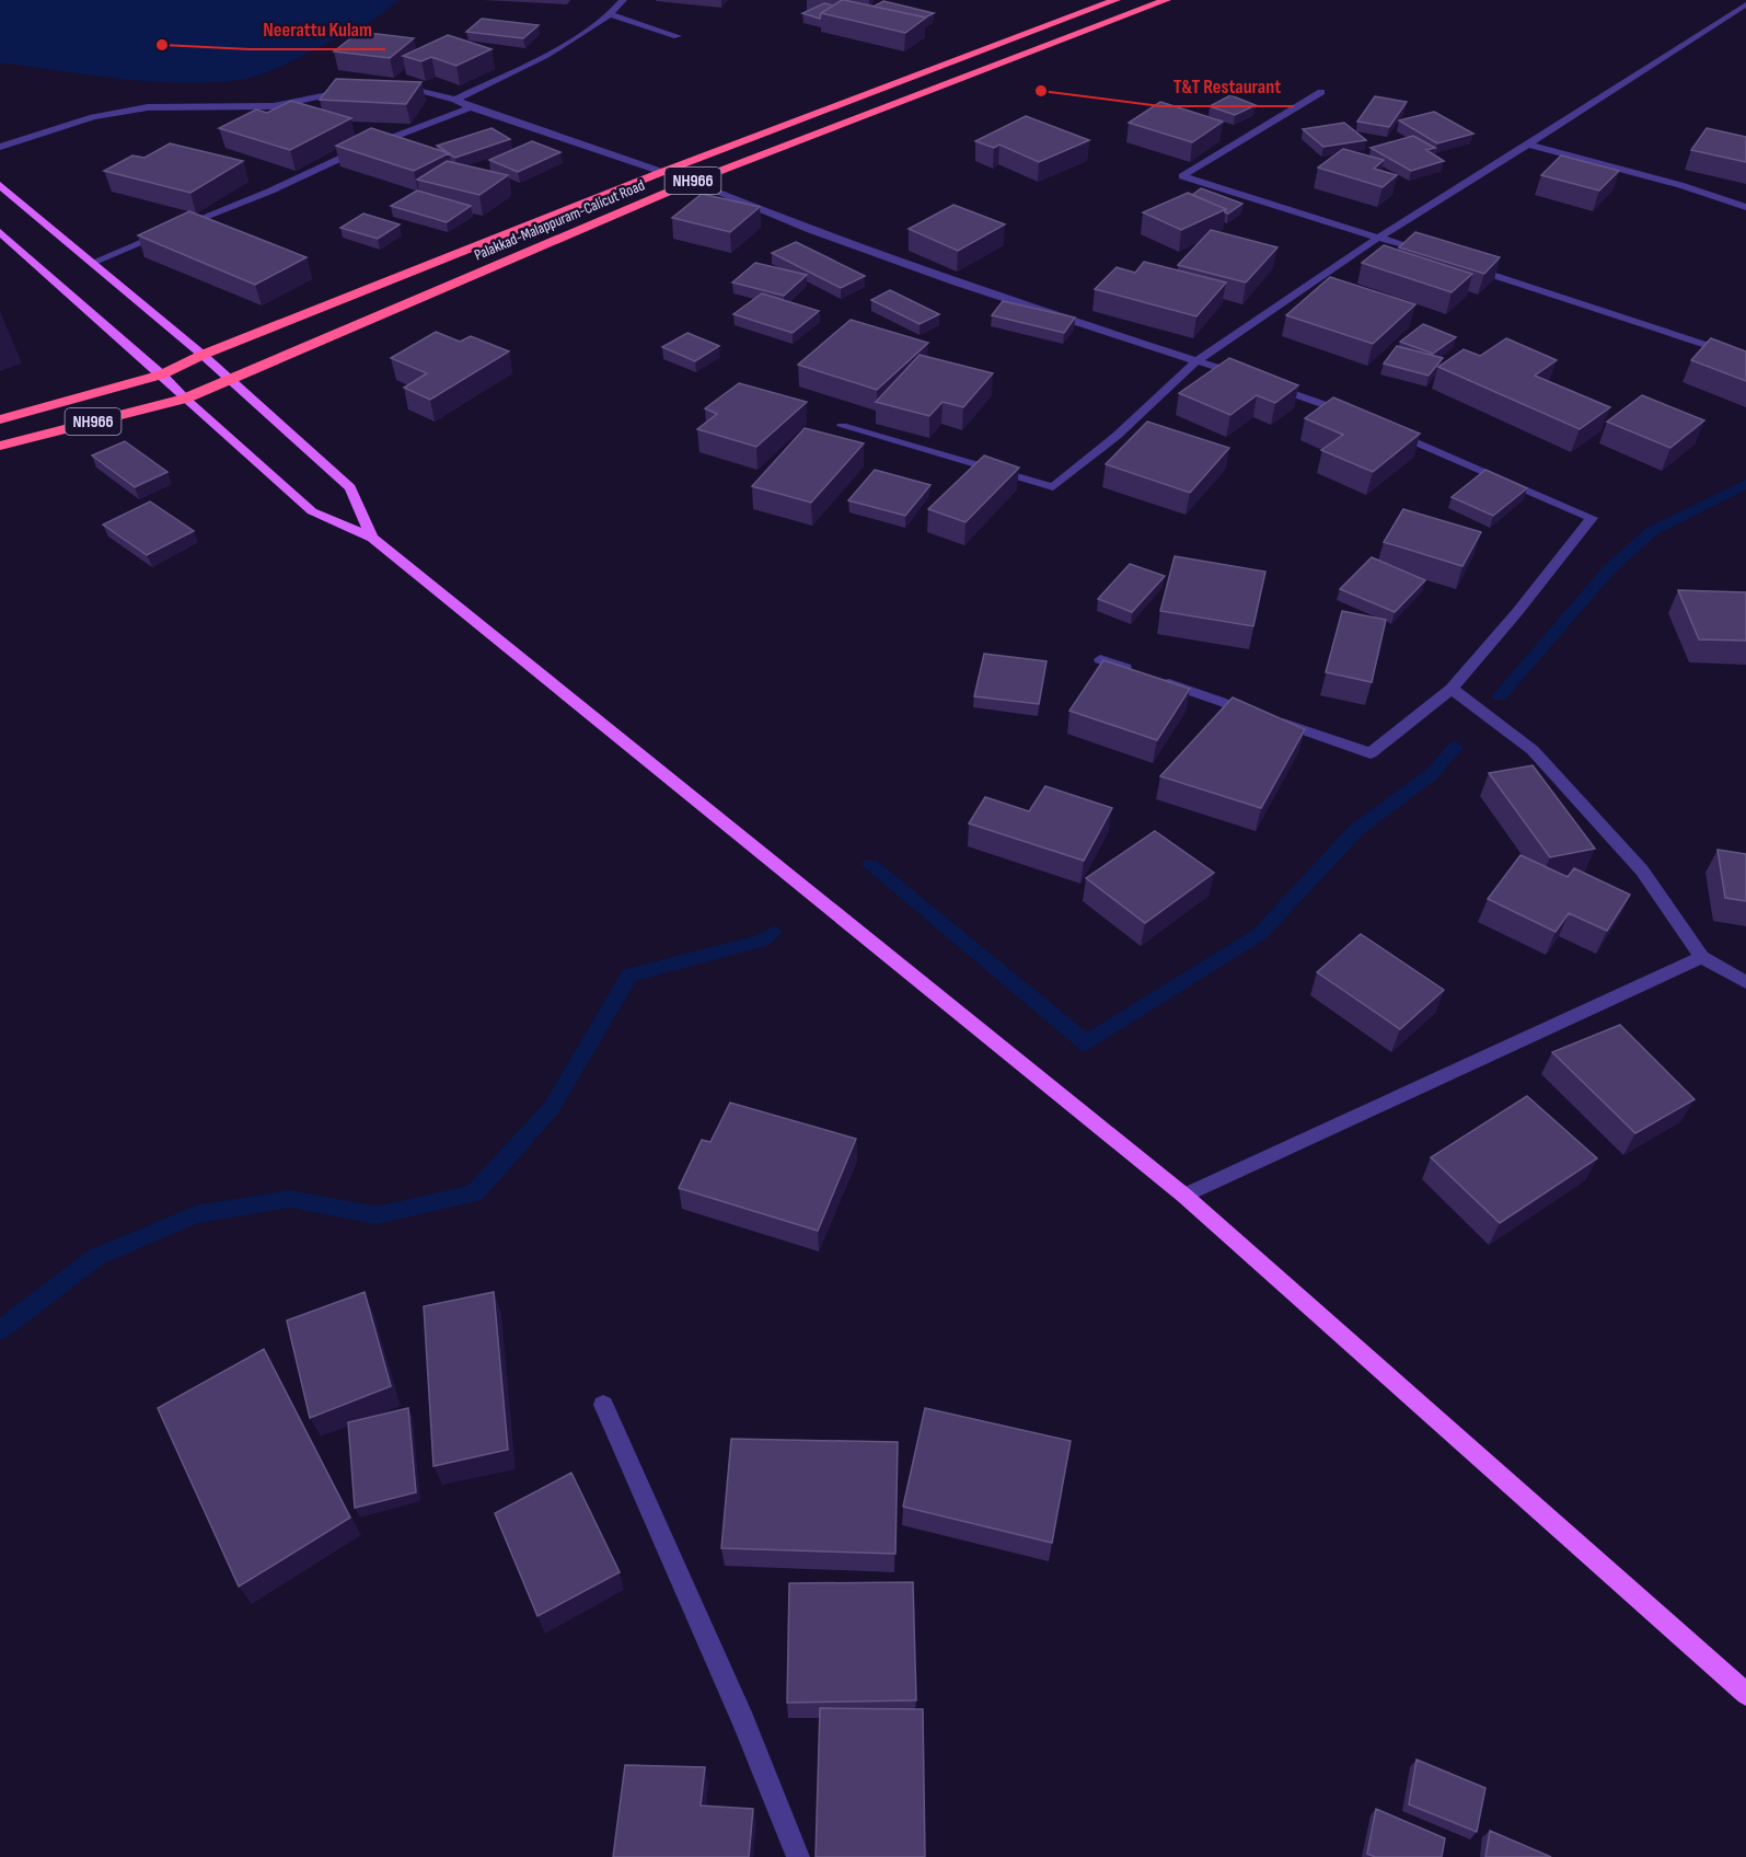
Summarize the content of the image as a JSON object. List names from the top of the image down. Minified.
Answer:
{"streets":{"highway":["NH966","Palakkad-Malappuram-Calicut Road"]},"places":["Neerattu Kulam","T&T Restaurant"]}
